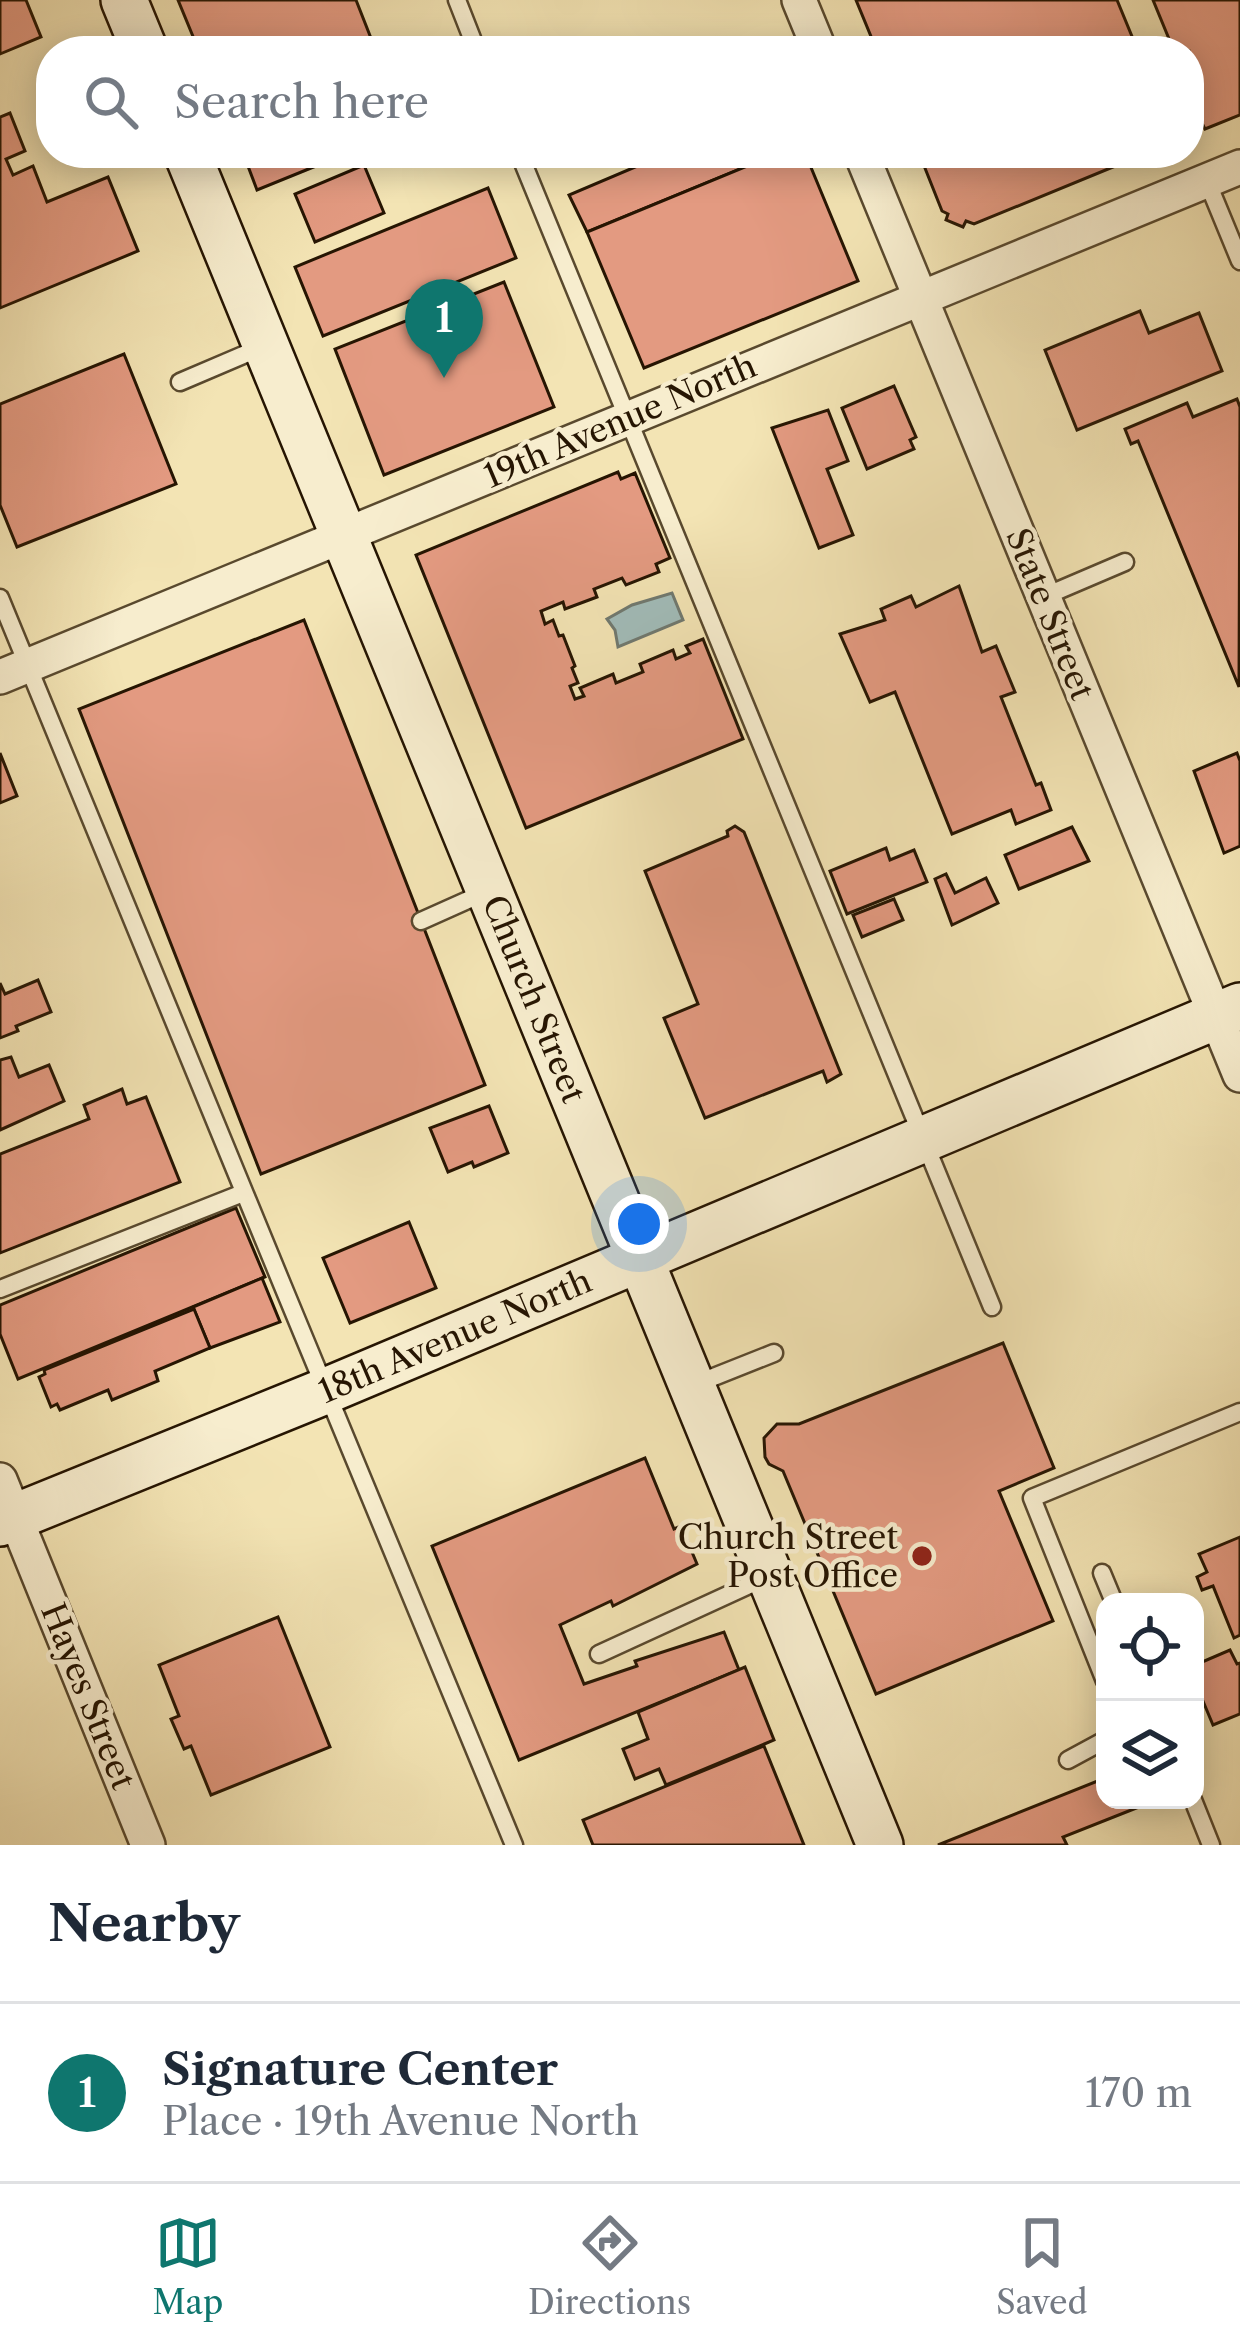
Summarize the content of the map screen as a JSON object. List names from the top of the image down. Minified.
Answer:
{"streets":{"main road":["Church Street","18th Avenue North"],"street":["19th Avenue North","State Street","Hayes Street"]},"crossings":[["19th Avenue North","State Street"],["19th Avenue North","Church Street"],["State Street","18th Avenue North"],["Church Street","18th Avenue North"],["18th Avenue North","Hayes Street"]],"places":["Church Street Post Office"],"page":{"search":"Search here","pins":"1","heading":"Nearby","list":[{"mark":"1","name":"Signature Center","note":"Place · 19th Avenue North","value":"170 m"}],"nav":["Map","Directions","Saved"]}}
